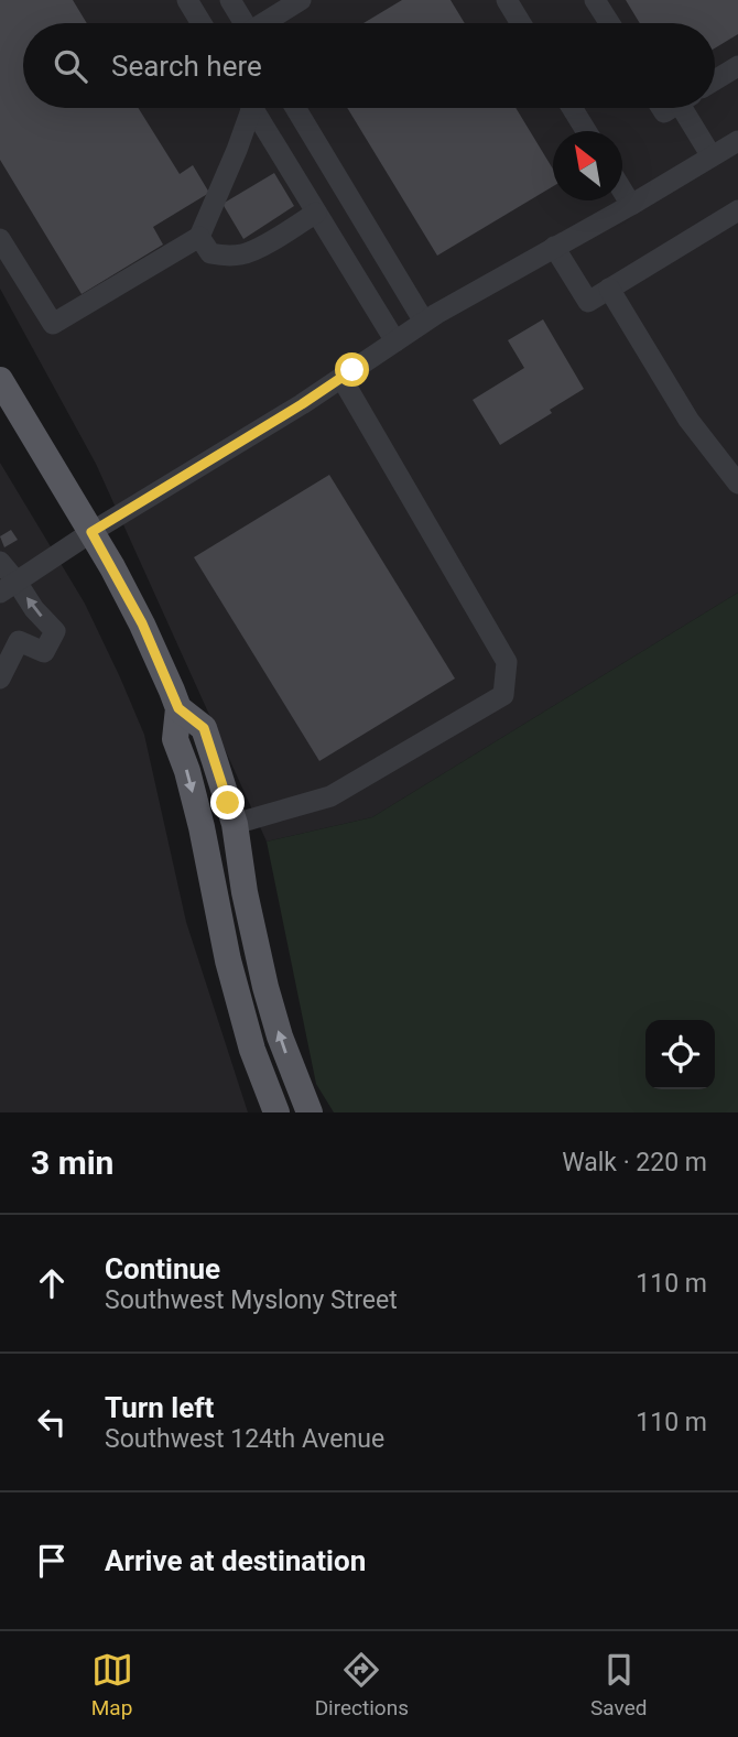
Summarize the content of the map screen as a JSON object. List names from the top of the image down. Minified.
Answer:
{"north":"top left","page":{"search":"Search here","heading":["3 min","Walk · 220 m"],"list":[["Continue","Southwest Myslony Street","110 m"],["Turn left","Southwest 124th Avenue","110 m"],"Arrive at destination"],"nav":["Map","Directions","Saved"]}}
